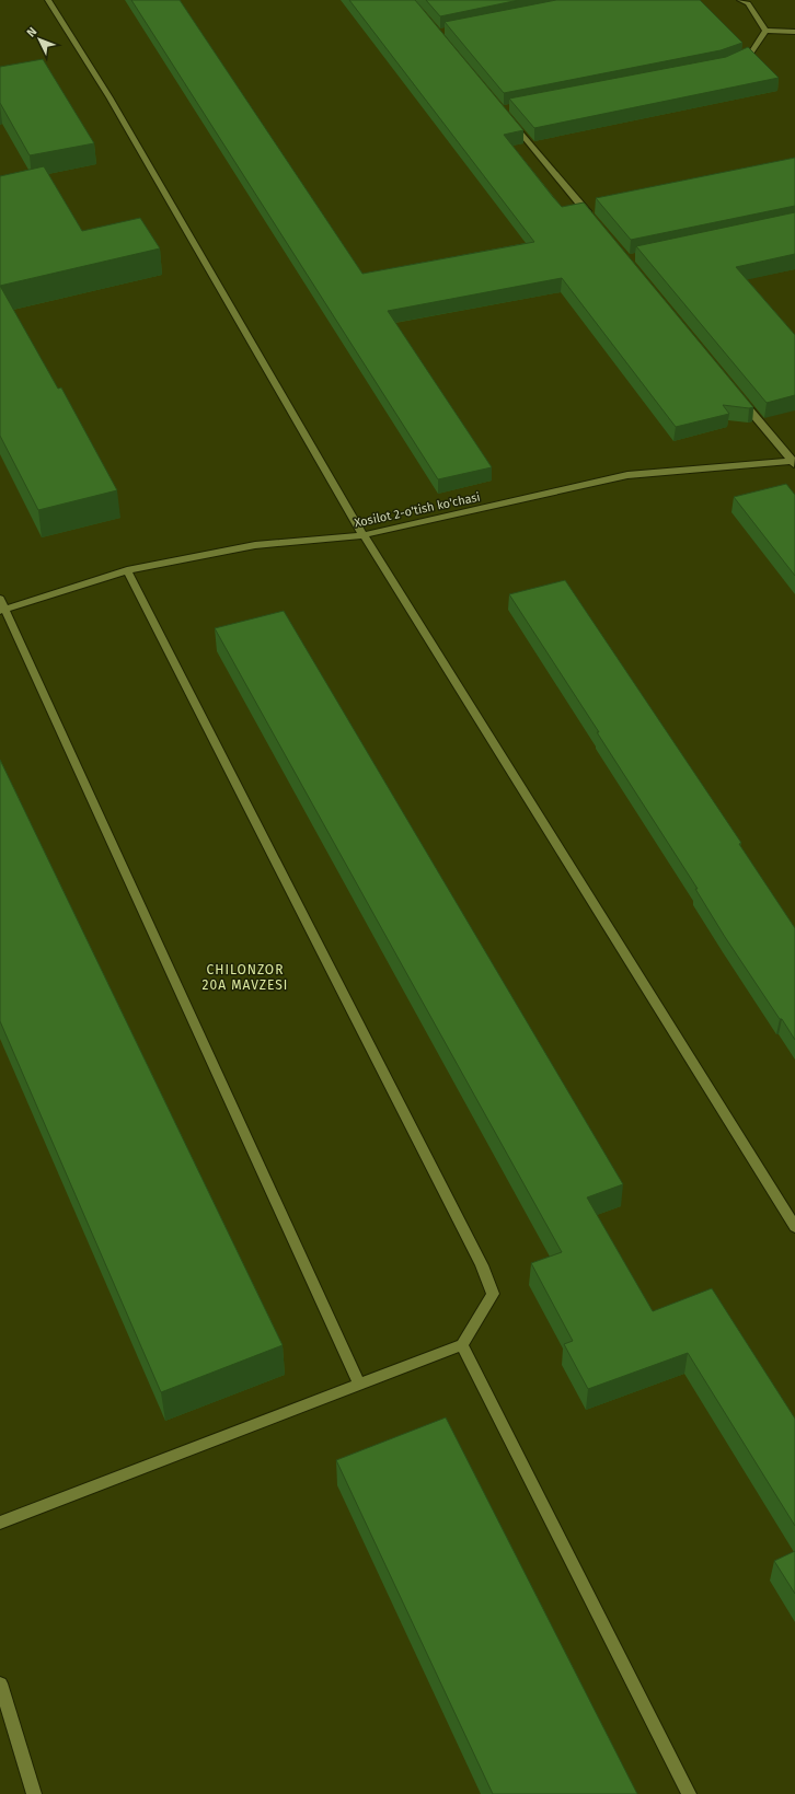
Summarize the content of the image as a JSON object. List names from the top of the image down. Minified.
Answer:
{"streets":{"street":["Xosilot 2-o'tish ko'chasi"]},"districts":["CHILONZOR 20A MAVZESI"],"north":"top left"}
